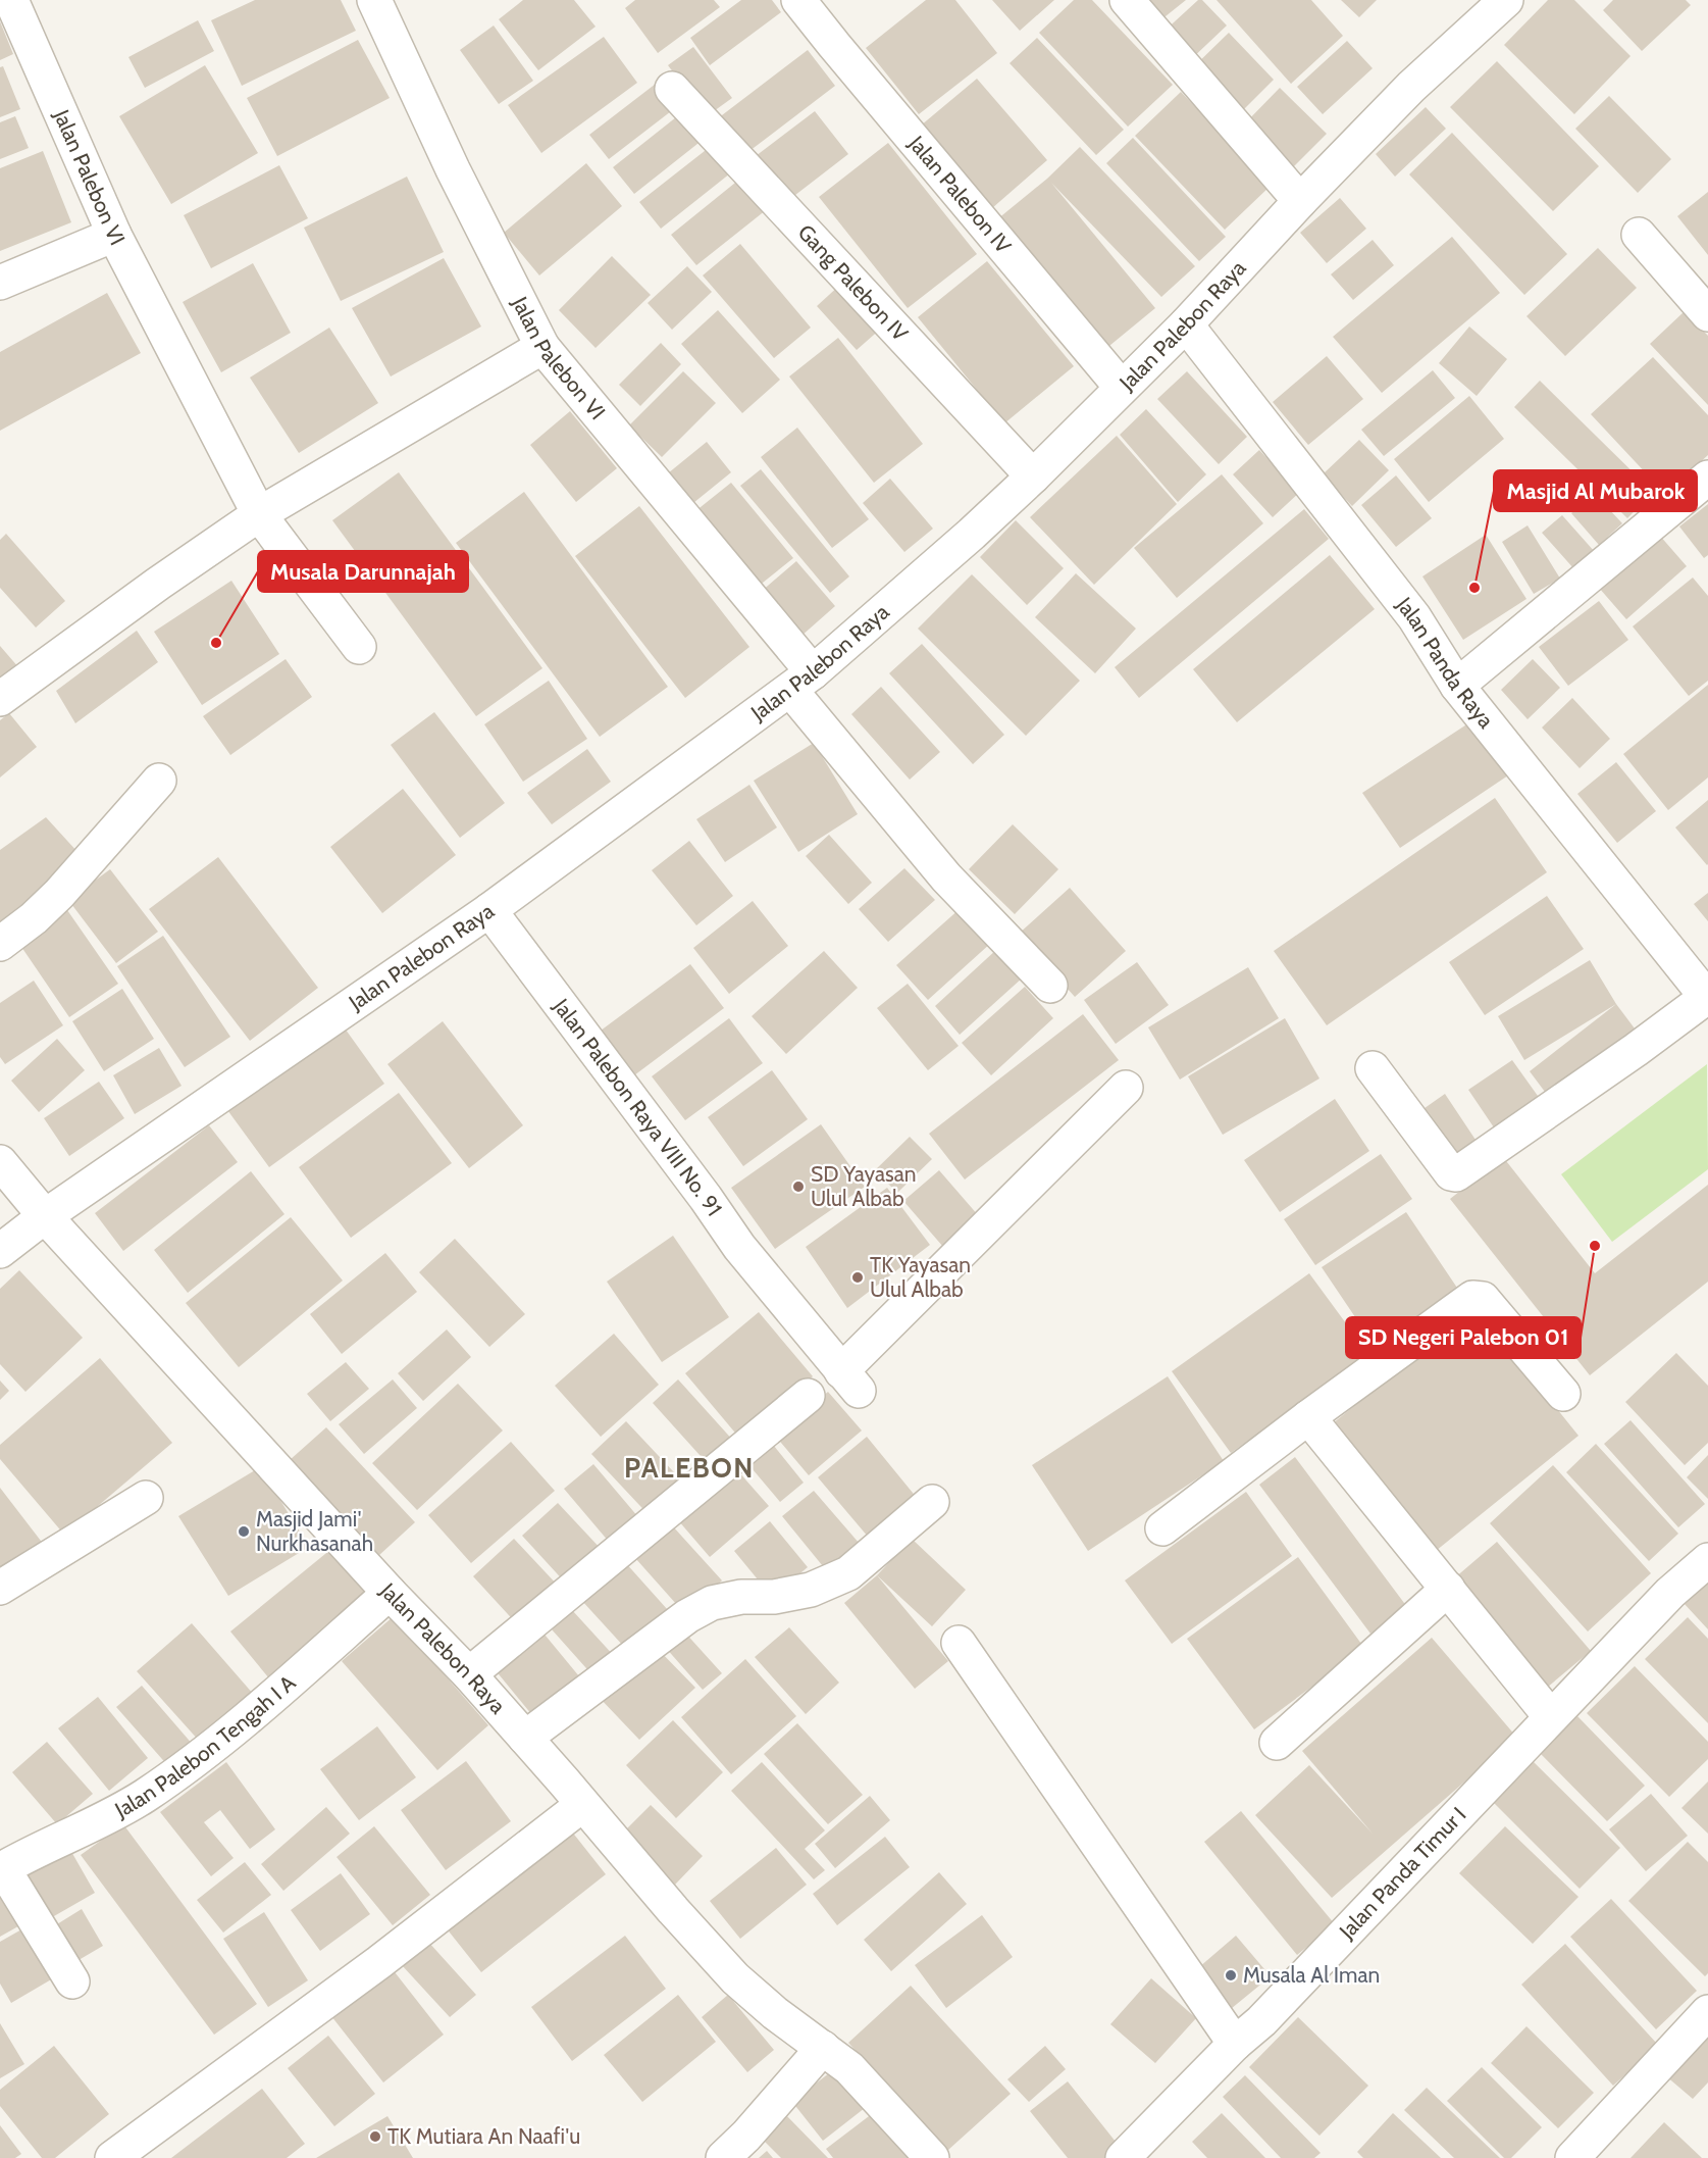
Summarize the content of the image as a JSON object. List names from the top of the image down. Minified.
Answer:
{"streets":{"street":["Jalan Palebon VI","Jalan Palebon IV","Gang Palebon IV","Jalan Palebon Raya","Jalan Panda Raya","Jalan Palebon Raya VIII No. 91","Jalan Palebon Tengah I A","Jalan Panda Timur I"]},"crossings":[["Jalan Palebon VI","Jalan Palebon Raya"],["Jalan Palebon IV","Jalan Palebon Raya"],["Gang Palebon IV","Jalan Palebon Raya"],["Jalan Palebon Raya","Jalan Panda Raya"],["Jalan Palebon Raya","Jalan Palebon Raya VIII No. 91"],["Jalan Palebon Raya","Jalan Palebon Tengah I A"]],"districts":["PALEBON"],"places":["Masjid Al Mubarok","Musala Darunnajah","SD Yayasan Ulul Albab","SD Negeri Palebon 01","TK Yayasan Ulul Albab","Masjid Jami' Nurkhasanah","Musala Al Iman","TK Mutiara An Naafi'u"]}
